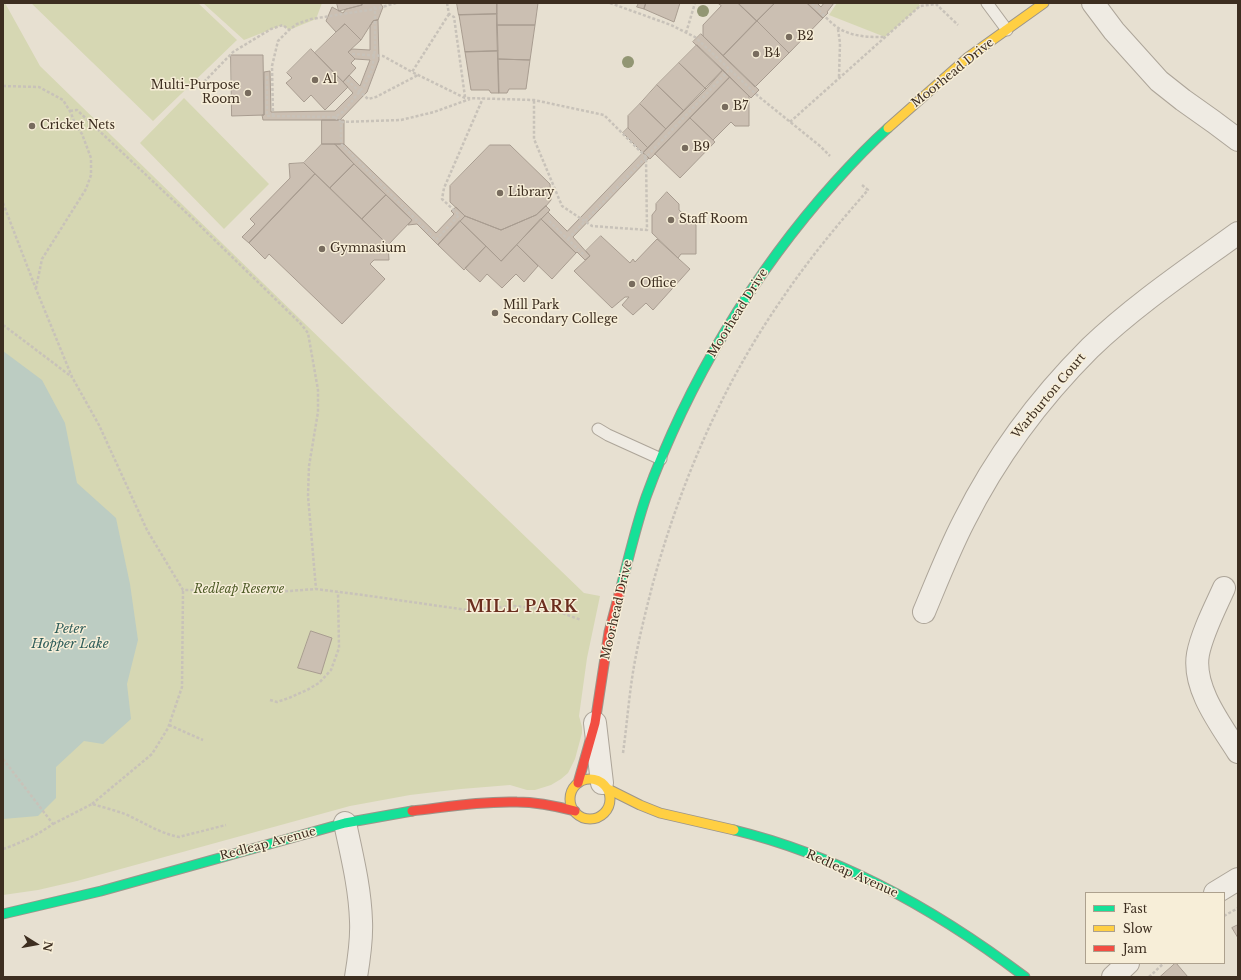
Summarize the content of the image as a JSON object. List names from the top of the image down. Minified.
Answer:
{"streets":{"street":["Moorhead Drive","Warburton Court","Redleap Avenue"]},"crossings":[["Moorhead Drive","Redleap Avenue"]],"districts":["MILL PARK"],"water":["Peter Hopper Lake"],"parks":["Redleap Reserve"],"places":["B2","B4","A1","Multi-Purpose Room","B7","Cricket Nets","B9","Library","Staff Room","Gymnasium","Office","Mill Park Secondary College"],"legend":["Fast","Slow","Jam"],"north":"right"}
